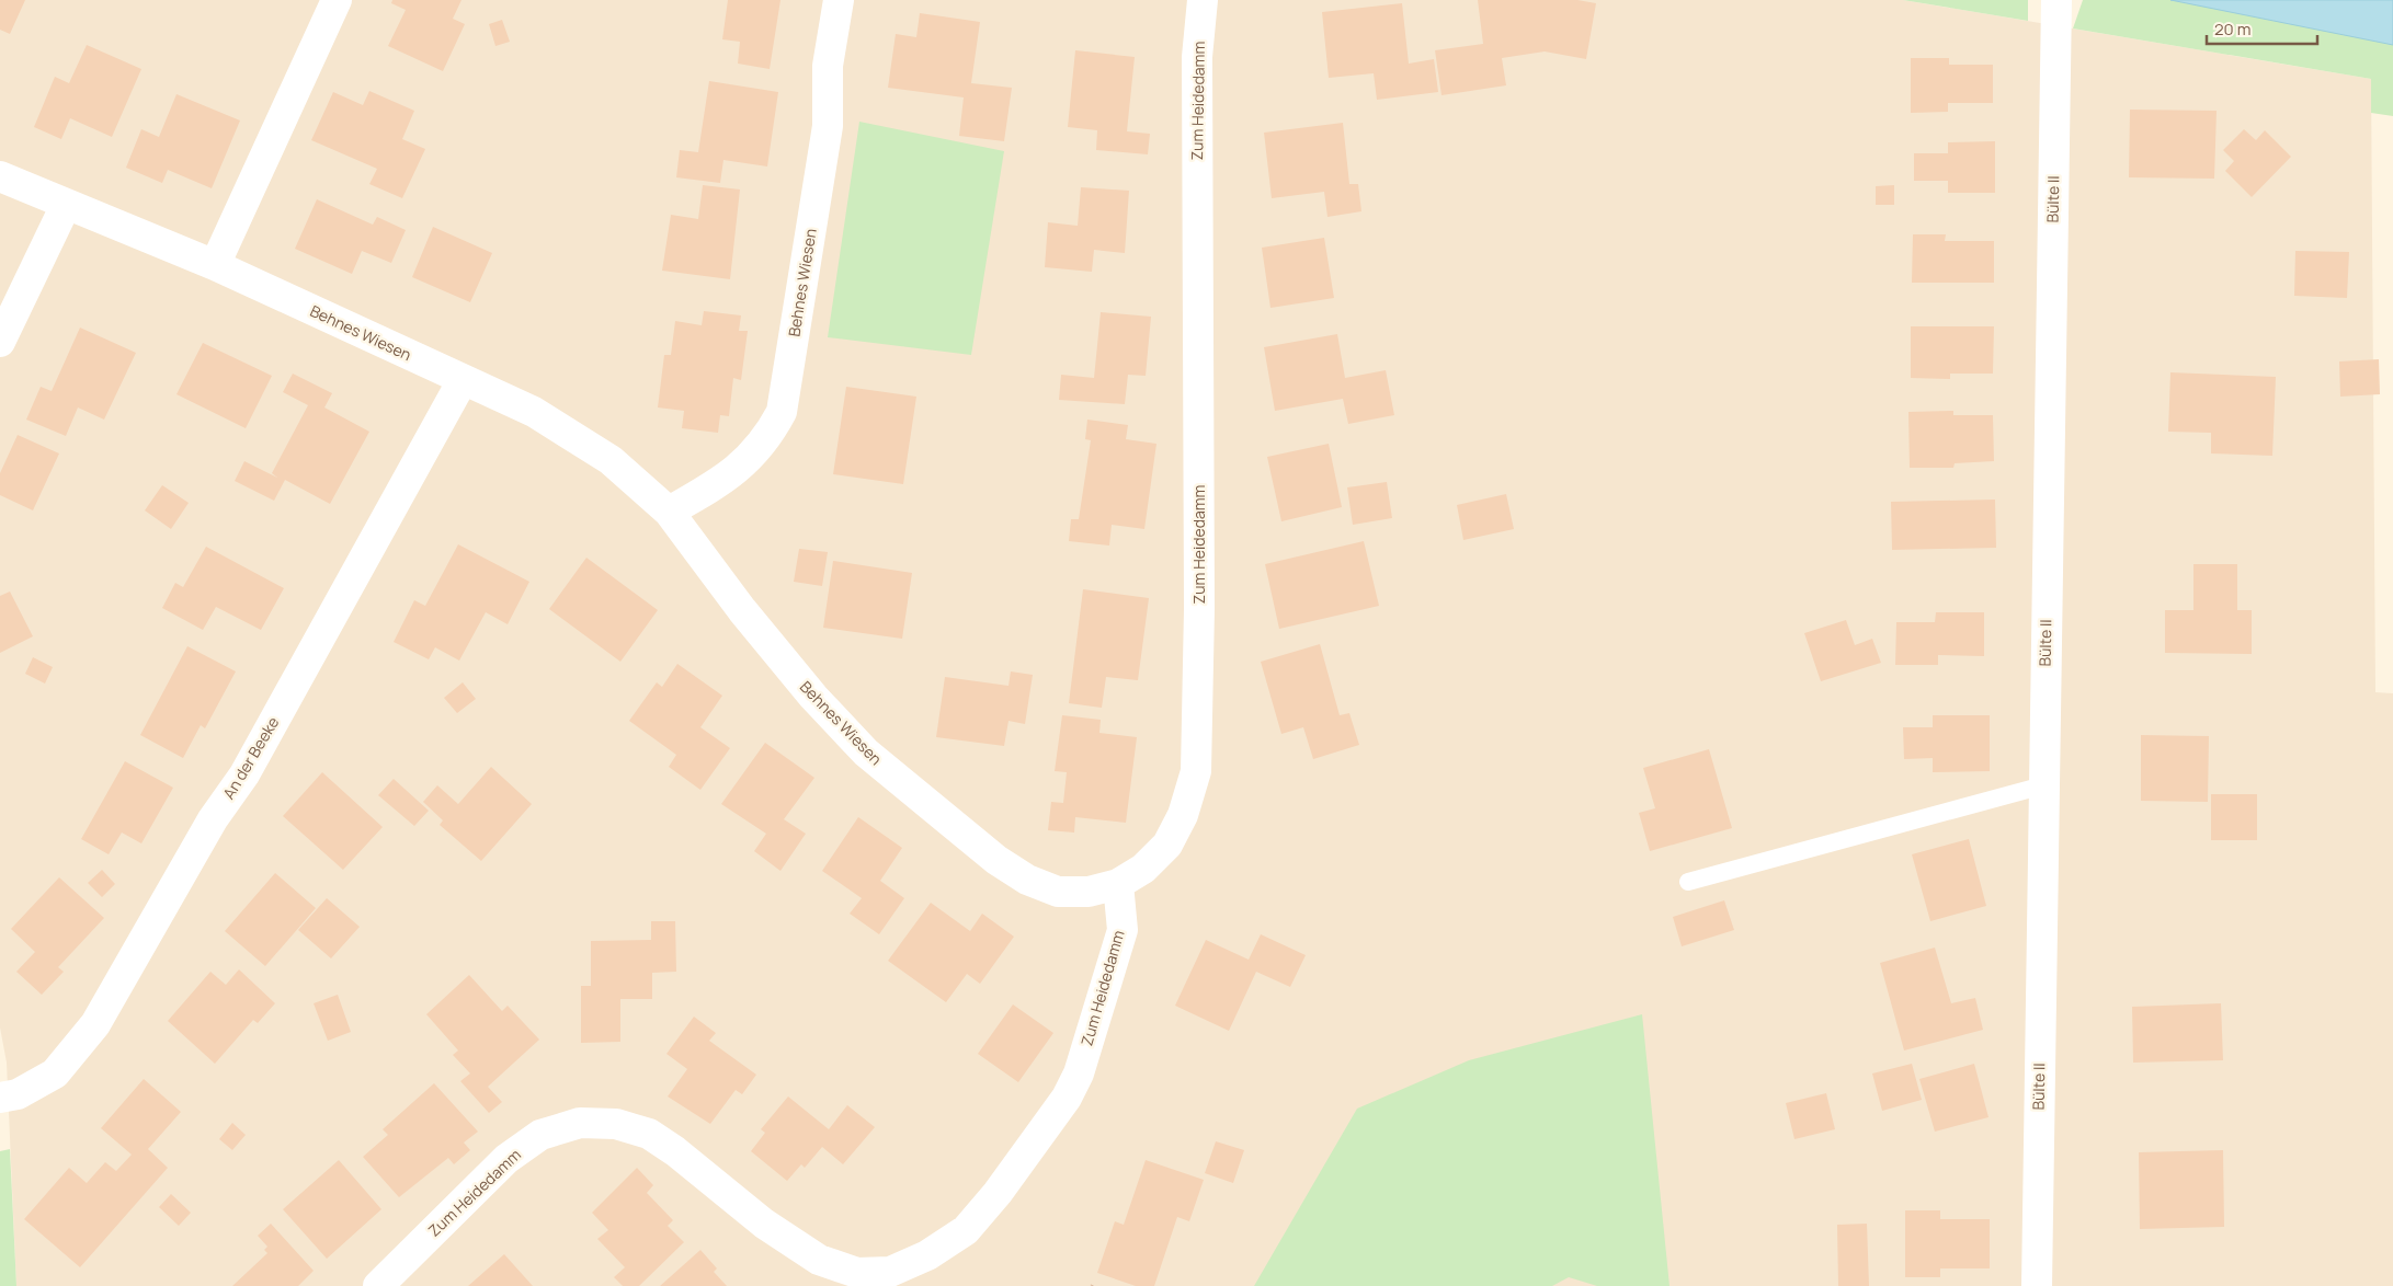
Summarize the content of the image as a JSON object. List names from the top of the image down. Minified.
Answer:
{"streets":{"street":["Zum Heidedamm","Bülte II","Behnes Wiesen","An der Beeke"]},"crossings":[["Zum Heidedamm","Behnes Wiesen"],["Behnes Wiesen","An der Beeke"]],"scale_bar":"20 m"}
